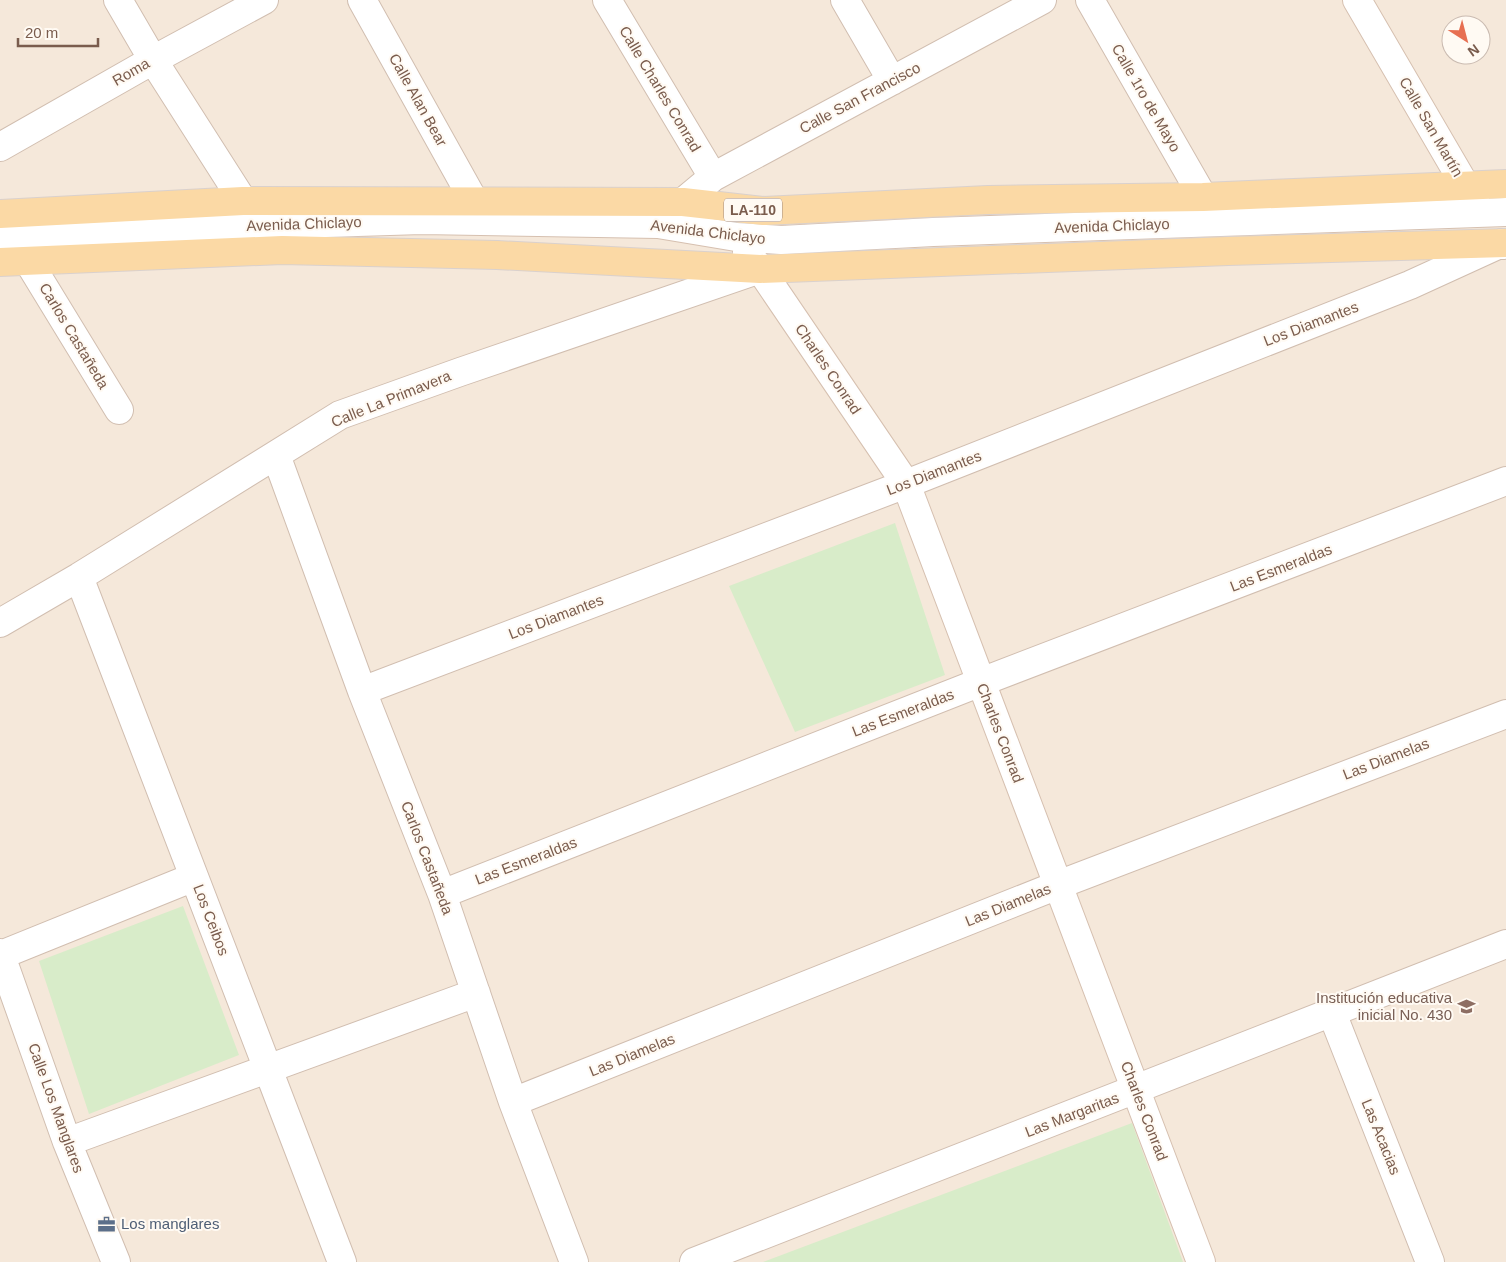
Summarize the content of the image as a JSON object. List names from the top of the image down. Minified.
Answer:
{"streets":{"main road":["LA-110","Avenida Chiclayo"],"street":["Roma","Calle Charles Conrad","Calle San Francisco","Calle 1ro de Mayo","Calle Alan Bear","Calle San Martín","Los Diamantes","Carlos Castañeda","Charles Conrad","Calle La Primavera","Las Esmeraldas","Las Diamelas","Los Ceibos","Calle Los Manglares","Las Margaritas","Las Acacias"]},"crossings":[["Calle Charles Conrad","Calle San Francisco"],["Calle San Francisco","Avenida Chiclayo"],["Calle 1ro de Mayo","Avenida Chiclayo"],["Calle Alan Bear","Avenida Chiclayo"],["Calle San Martín","Avenida Chiclayo"],["Calle San Martín","Los Diamantes"],["Avenida Chiclayo","Los Diamantes"],["Avenida Chiclayo","Carlos Castañeda"],["Avenida Chiclayo","Charles Conrad"],["Avenida Chiclayo","Calle La Primavera"],["Los Diamantes","Carlos Castañeda"],["Los Diamantes","Charles Conrad"],["Carlos Castañeda","Calle La Primavera"],["Carlos Castañeda","Las Esmeraldas"],["Carlos Castañeda","Las Diamelas"],["Charles Conrad","Calle La Primavera"],["Charles Conrad","Las Esmeraldas"],["Charles Conrad","Las Diamelas"],["Charles Conrad","Las Margaritas"],["Calle La Primavera","Los Ceibos"],["Las Margaritas","Las Acacias"]],"places":{"school or university":["Institución educativa inicial No. 430"],"office":["Los manglares"]},"scale_bar":"20 m","north":"bottom right"}
